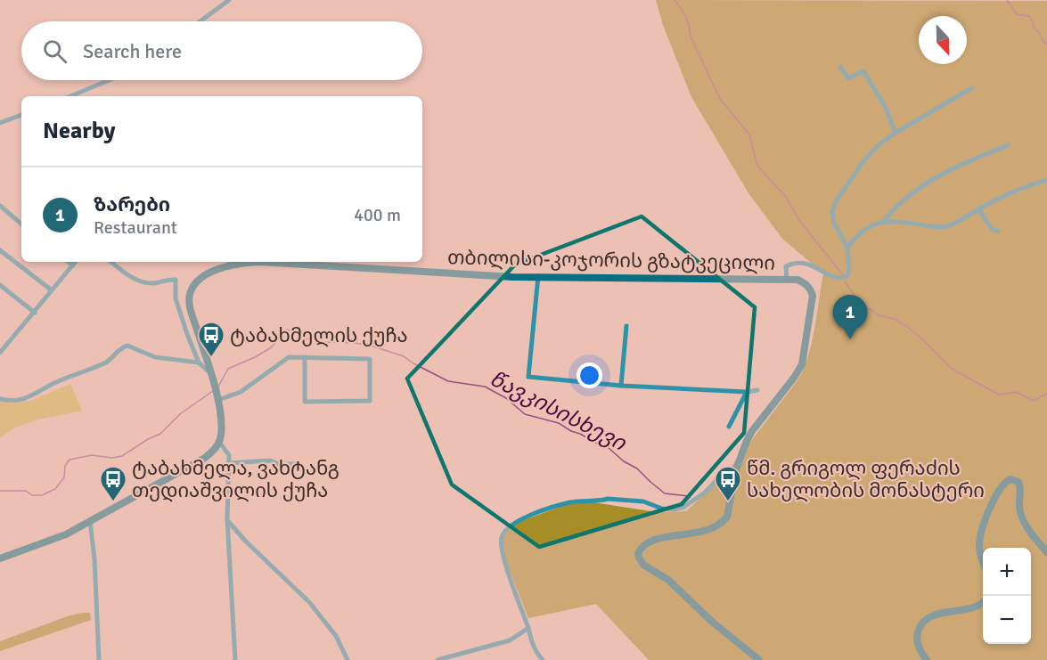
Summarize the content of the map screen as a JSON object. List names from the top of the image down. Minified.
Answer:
{"streets":{"main road":["თბილისი-კოჯორის გზატკეცილი"]},"water":["წავკისისხევი"],"places":{"bus stop":["ტაბახმელის ქუჩა","ტაბახმელა, ვახტანგ თედიაშვილის ქუჩა","წმ. გრიგოლ ფერაძის სახელობის მონასტერი"]},"north":"bottom","page":{"search":"Search here","heading":"Nearby","list":[{"mark":"1","name":"ზარები","note":"Restaurant","value":"400 m"}],"pins":"1","map_buttons":["+","−"]}}
